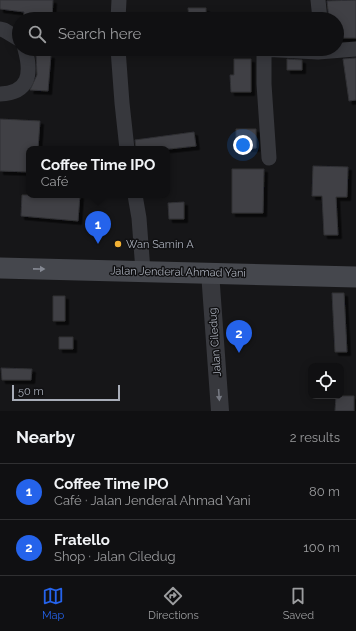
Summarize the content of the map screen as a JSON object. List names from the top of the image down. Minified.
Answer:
{"streets":{"main road":["Jalan Jenderal Ahmad Yani"],"street":["Jalan Ciledug"]},"crossings":[["Jalan Jenderal Ahmad Yani","Jalan Ciledug"]],"one_way":["Jalan Jenderal Ahmad Yani","Jalan Ciledug"],"places":["Wan Samin A"],"scale_bar":"50 m","page":{"search":"Search here","popup":["Coffee Time IPO","Café"],"pins":["1","2"],"scale":"50 m","heading":["Nearby","2 results"],"list":[{"mark":"1","name":"Coffee Time IPO","note":"Café · Jalan Jenderal Ahmad Yani","value":"80 m"},{"mark":"2","name":"Fratello","note":"Shop · Jalan Ciledug","value":"100 m"}],"nav":["Map","Directions","Saved"]}}
